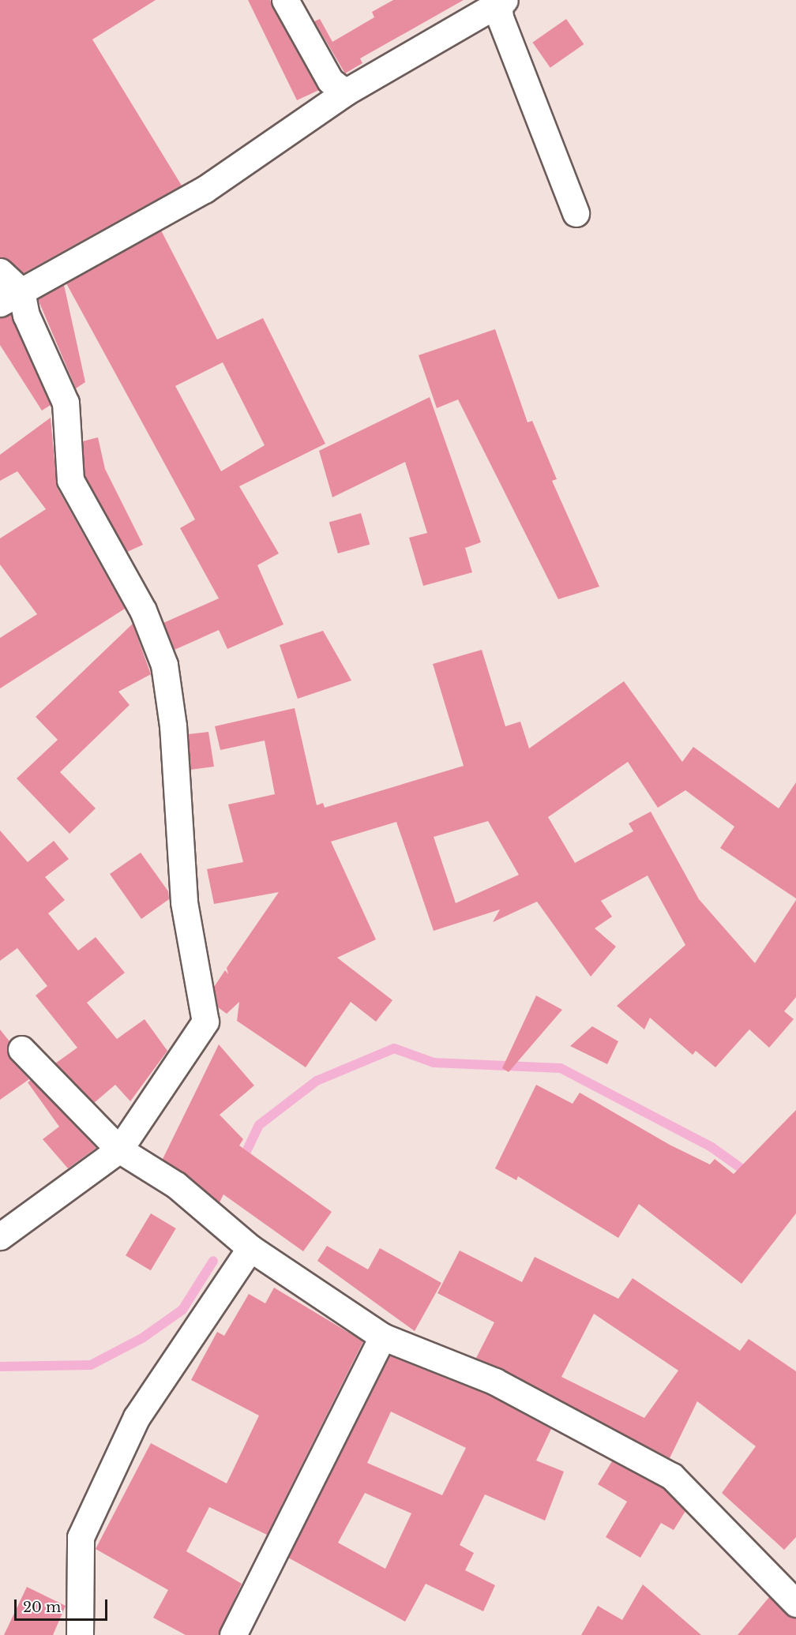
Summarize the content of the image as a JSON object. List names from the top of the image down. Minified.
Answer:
{"scale_bar":"20 m"}
